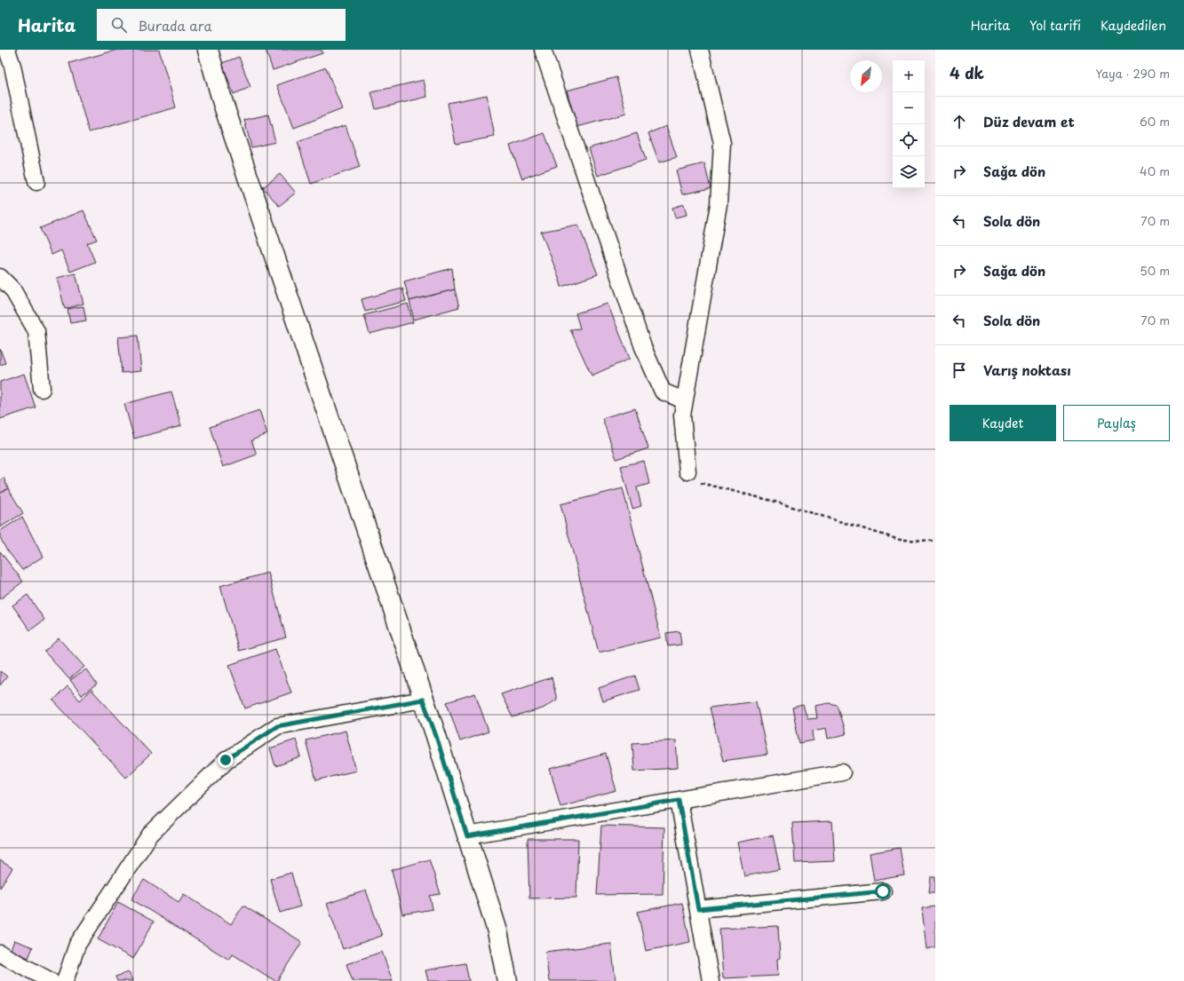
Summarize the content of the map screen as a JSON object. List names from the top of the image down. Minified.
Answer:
{"north":"bottom left","page":{"header":"Harita","search":"Burada ara","nav":["Harita","Yol tarifi","Kaydedilen"],"heading":["4 dk","Yaya · 290 m"],"map_buttons":["+","−"],"list":[["Düz devam et","60 m"],["Sağa dön","40 m"],["Sola dön","70 m"],["Sağa dön","50 m"],["Sola dön","70 m"],"Varış noktası"],"buttons":["Kaydet","Paylaş"]}}
